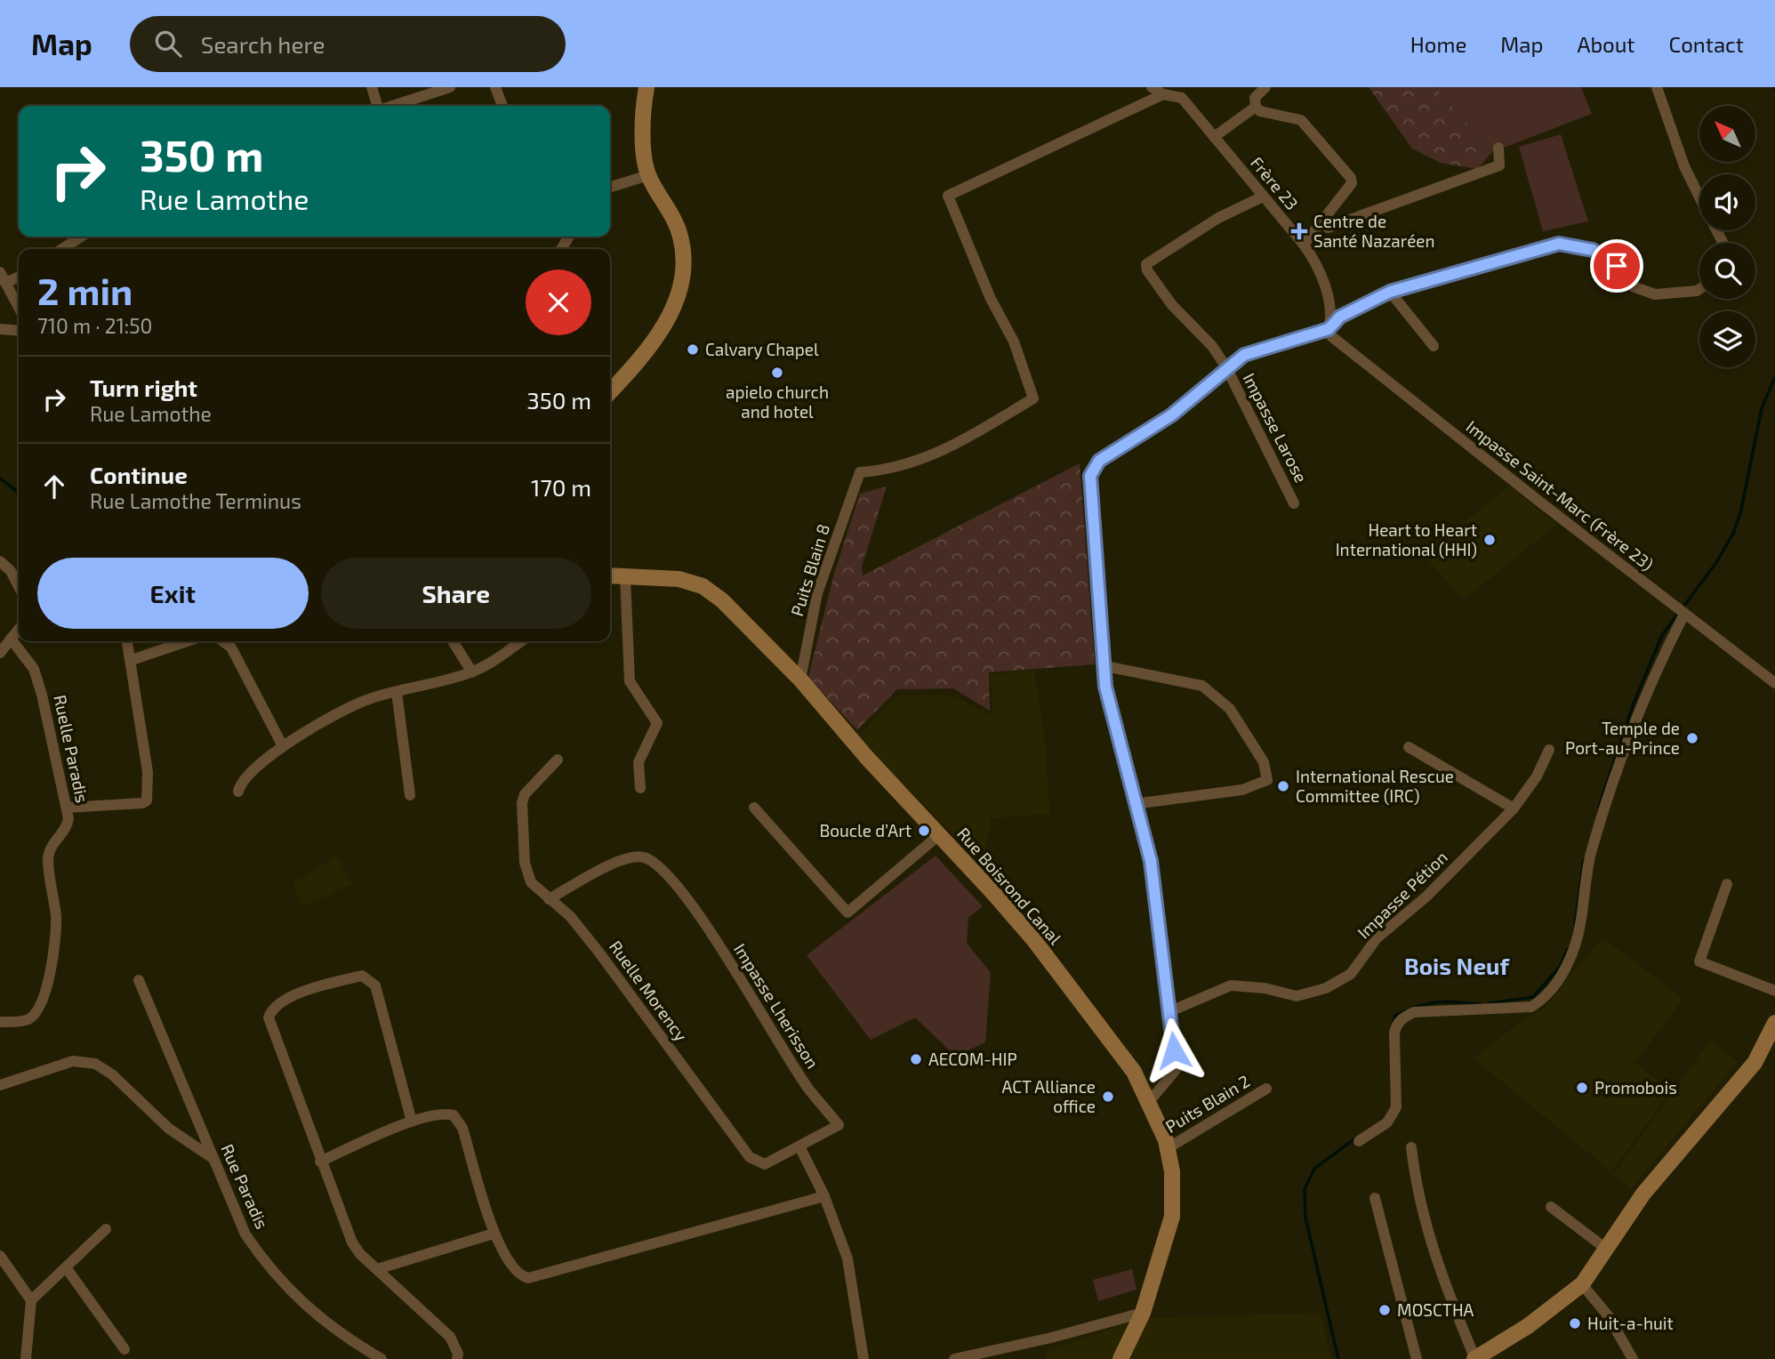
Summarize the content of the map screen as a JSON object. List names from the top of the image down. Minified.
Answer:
{"streets":{"street":["Frère 23","Impasse Larose","Impasse Saint-Marc (Frère 23)","Puits Blain 8","Ruelle Paradis","Rue Boisrond Canal","Impasse Pétion","Ruelle Morency","Impasse Lherisson","Puits Blain 2","Rue Paradis"]},"crossings":[["Frère 23","Impasse Larose"],["Frère 23","Impasse Saint-Marc (Frère 23)"],["Frère 23","Puits Blain 8"],["Puits Blain 8","Rue Boisrond Canal"],["Rue Boisrond Canal","Puits Blain 2"],["Ruelle Morency","Impasse Lherisson"]],"districts":["Bois Neuf"],"places":{"health":["Centre de Santé Nazaréen"],"other":["Calvary Chapel","apielo church and hotel","Heart to Heart International (HHI)","Temple de Port-au-Prince","International Rescue Committee (IRC)","Boucle d’Art","AECOM-HIP","Promobois","ACT Alliance office","MOSCTHA","Huit-a-huit"]},"north":"top left","page":{"header":"Map","search":"Search here","nav":["Home","Map","About","Contact"],"turn":["350 m","Rue Lamothe"],"heading":["2 min","710 m · 21:50"],"list":[{"name":"Turn right","note":"Rue Lamothe","value":"350 m"},{"name":"Continue","note":"Rue Lamothe Terminus","value":"170 m"}],"buttons":["Exit","Share"]}}
